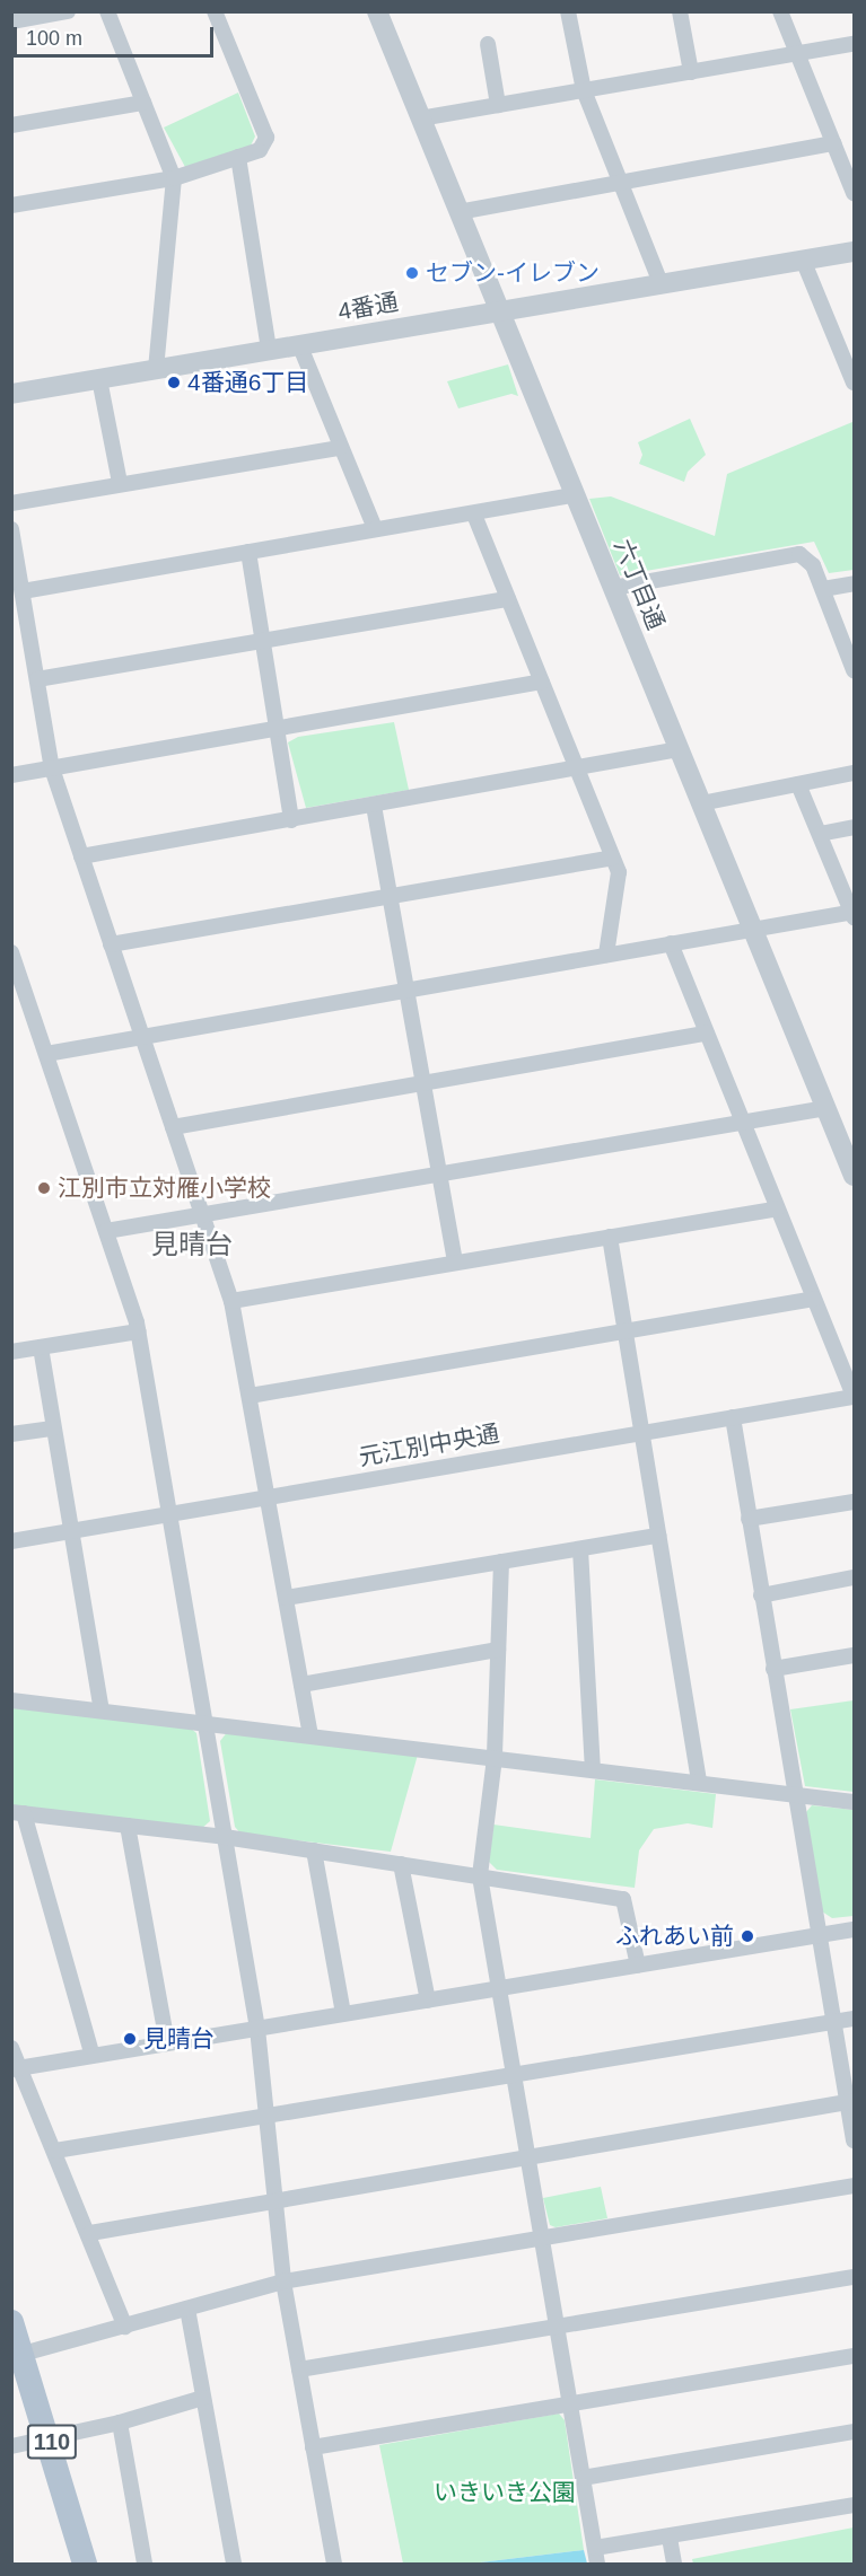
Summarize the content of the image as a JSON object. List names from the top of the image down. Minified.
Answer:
{"streets":{"main road":["110"],"street":["4番通","六丁目通","元江別中央通"]},"crossings":[["4番通","六丁目通"]],"districts":["見晴台"],"parks":["いきいき公園"],"places":["セブン-イレブン","4番通6丁目","江別市立対雁小学校","ふれあい前","見晴台"],"scale_bar":"100 m"}
